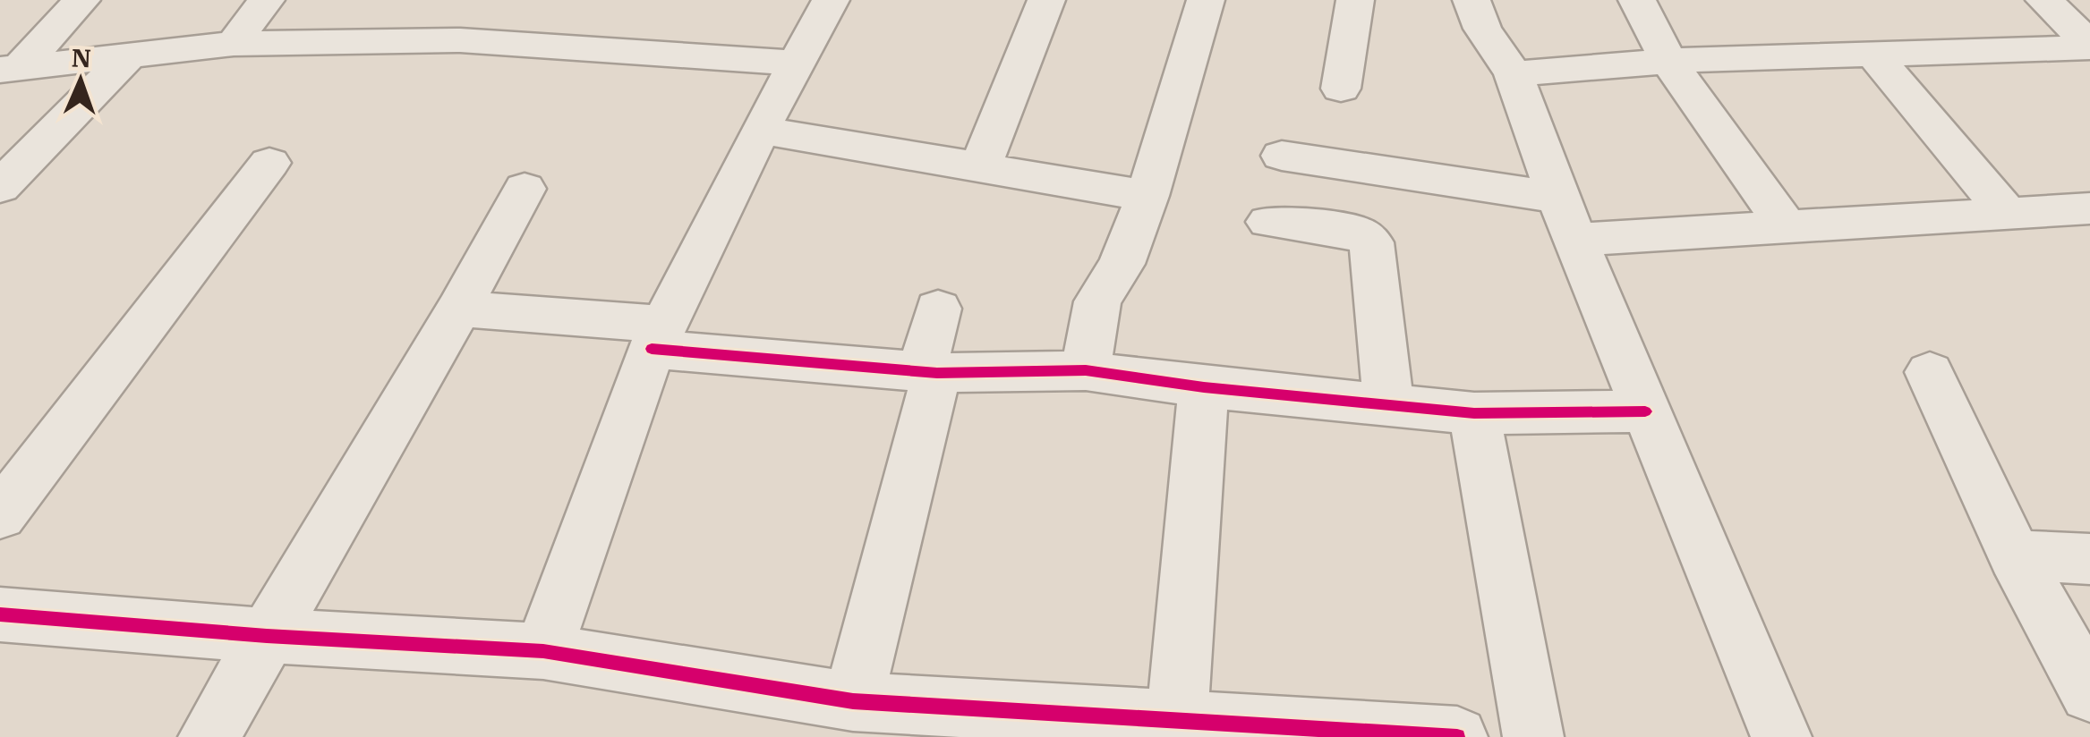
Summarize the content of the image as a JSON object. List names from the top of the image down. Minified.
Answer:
{"north":"top"}
